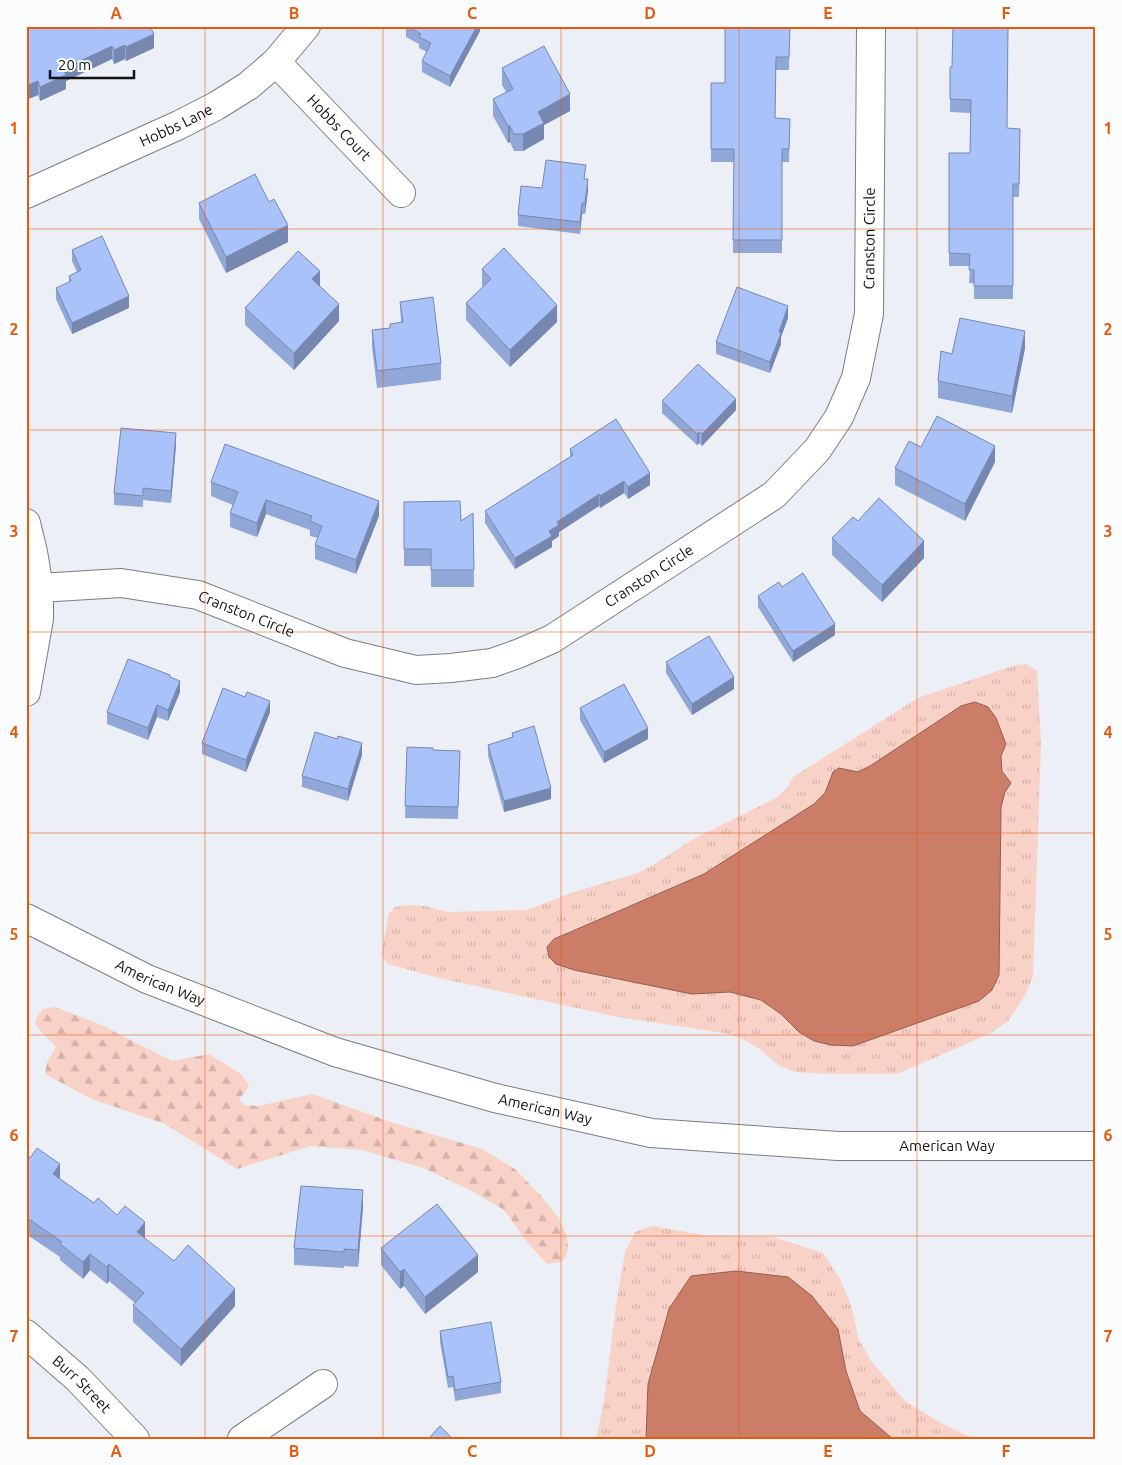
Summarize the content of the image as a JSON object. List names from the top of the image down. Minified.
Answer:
{"streets":{"street":["Hobbs Lane","Hobbs Court","Cranston Circle","American Way","Burr Street"]},"crossings":[["Hobbs Lane","Hobbs Court"]],"scale_bar":"20 m","grid":{"columns":["A","B","C","D","E","F"],"rows":["1","2","3","4","5","6","7"]}}
